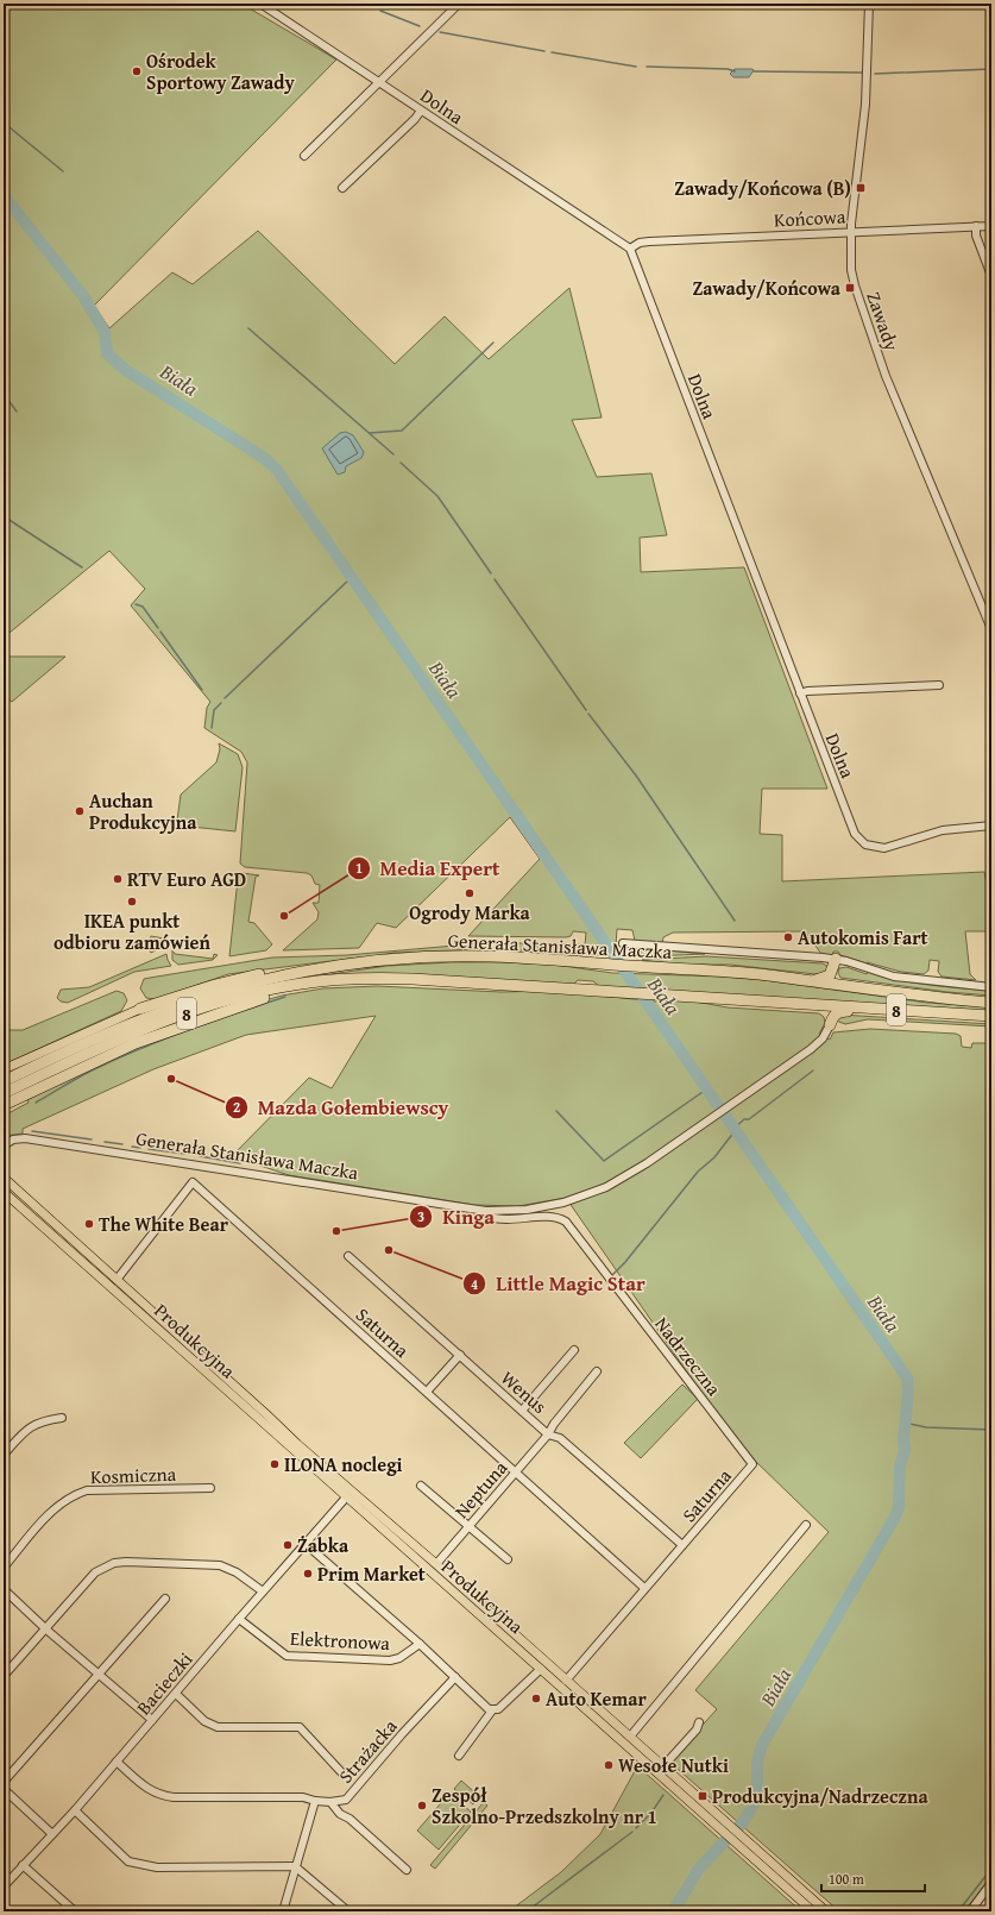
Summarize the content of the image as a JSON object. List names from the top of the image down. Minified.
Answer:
{"streets":{"highway":["Generała Stanisława Maczka","8"],"main road":["Produkcyjna"],"street":["Dolna","Końcowa","Zawady","Saturna","Nadrzeczna","Wenus","Kosmiczna","Neptuna","Elektronowa","Bacieczki","Strażacka"]},"crossings":[["Dolna","Końcowa"],["Końcowa","Zawady"],["Generała Stanisława Maczka","Nadrzeczna"],["Saturna","Produkcyjna"],["Saturna","Nadrzeczna"],["Saturna","Wenus"],["Saturna","Neptuna"],["Produkcyjna","Neptuna"],["Produkcyjna","Bacieczki"],["Wenus","Neptuna"],["Elektronowa","Bacieczki"],["Bacieczki","Strażacka"]],"water":["Biała"],"places":{"other":["Ośrodek Sportowy Zawady","Auchan Produkcyjna","RTV Euro AGD","Ogrody Marka","IKEA punkt odbioru zamówień","Media Expert","Autokomis Fart","Mazda Gołembiewscy","The White Bear","Kinga","Little Magic Star","ILONA noclegi","Żabka","Prim Market","Auto Kemar","Wesołe Nutki","Zespół Szkolno-Przedszkolny nr 1"],"transit":["Zawady/Końcowa (B)","Zawady/Końcowa","Produkcyjna/Nadrzeczna"]},"scale_bar":"100 m"}
